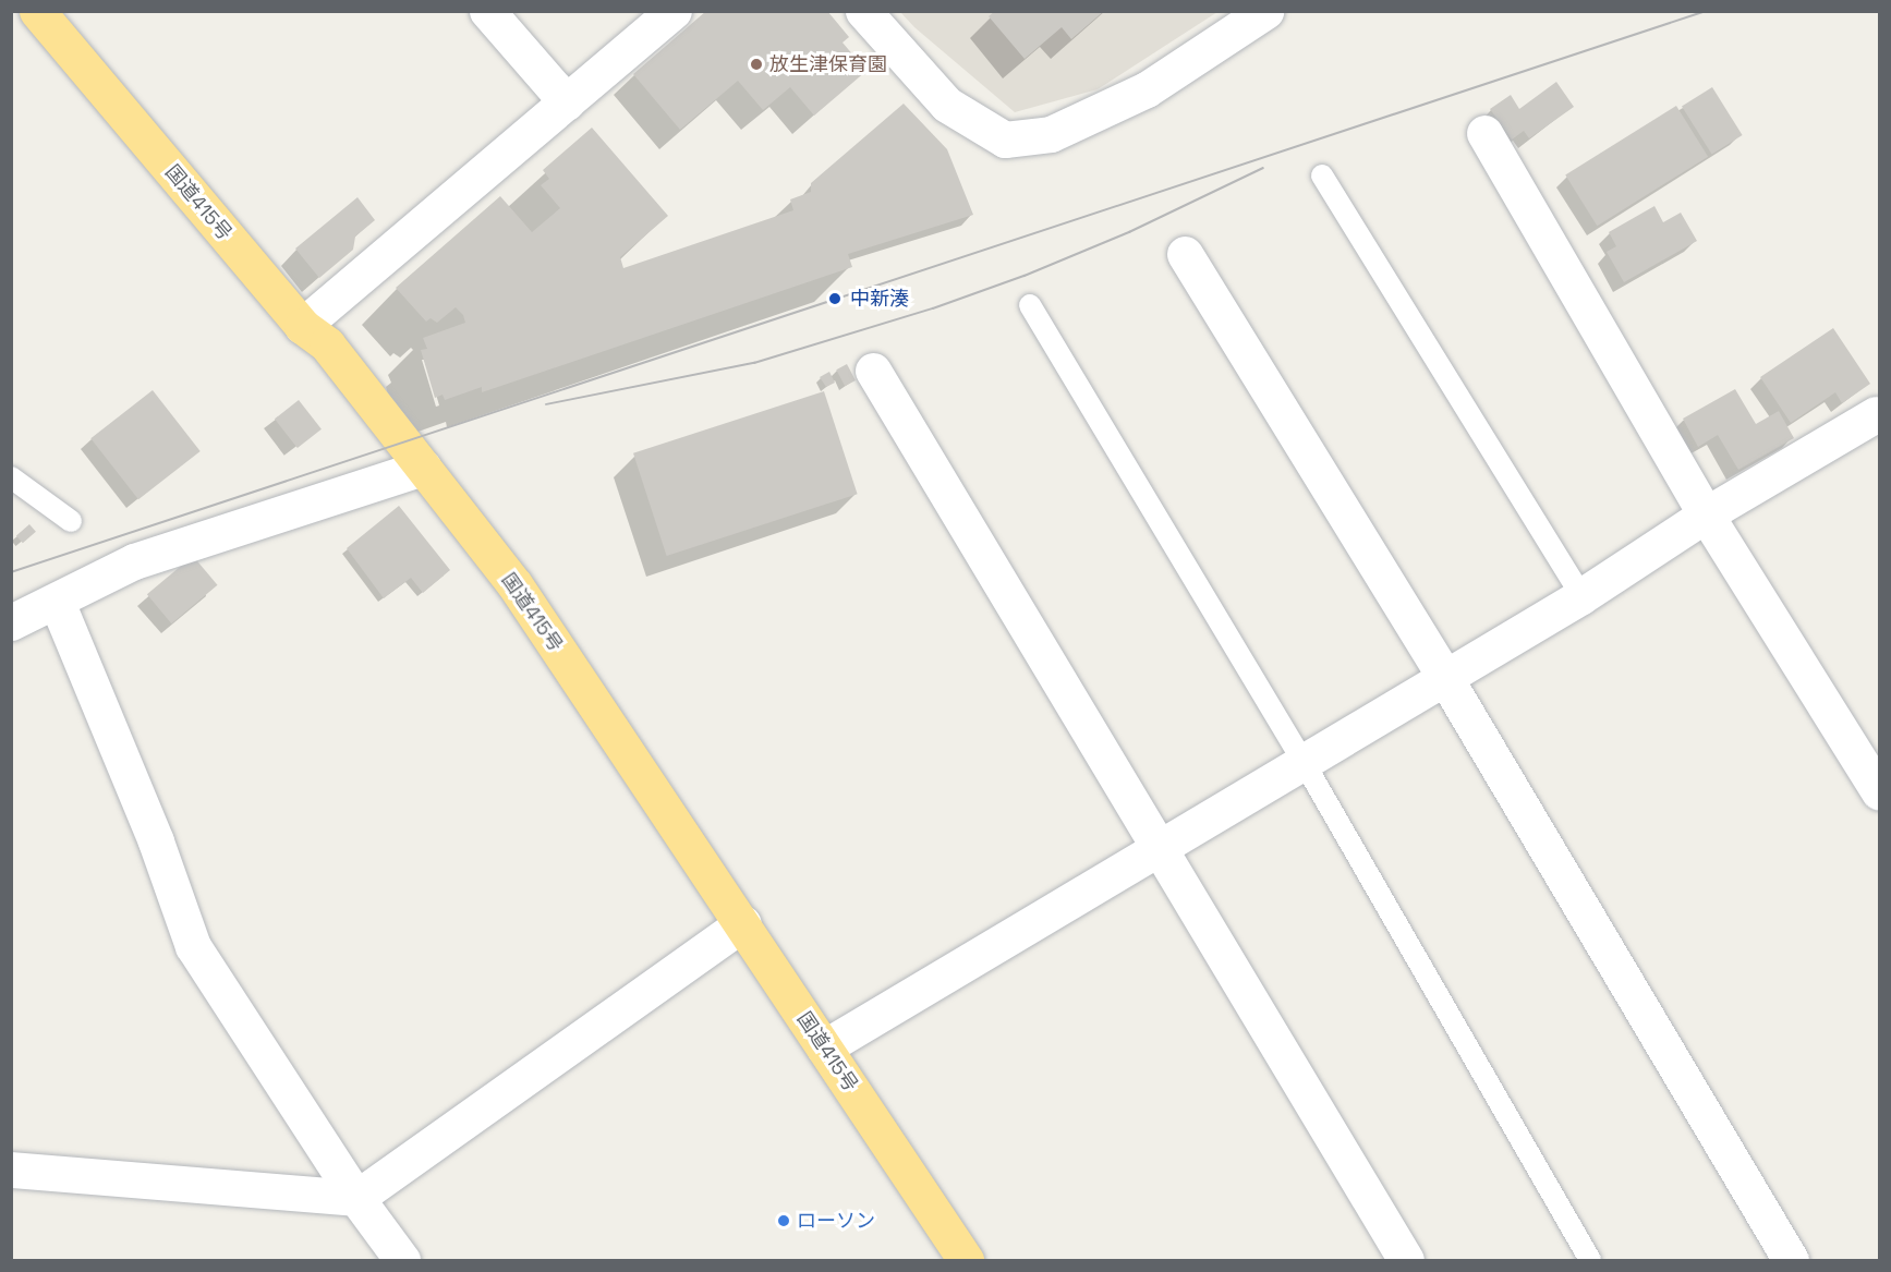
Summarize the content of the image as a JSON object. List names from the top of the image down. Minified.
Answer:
{"streets":{"highway":["国道415号"]},"places":["放生津保育園","中新湊","ローソン"]}
